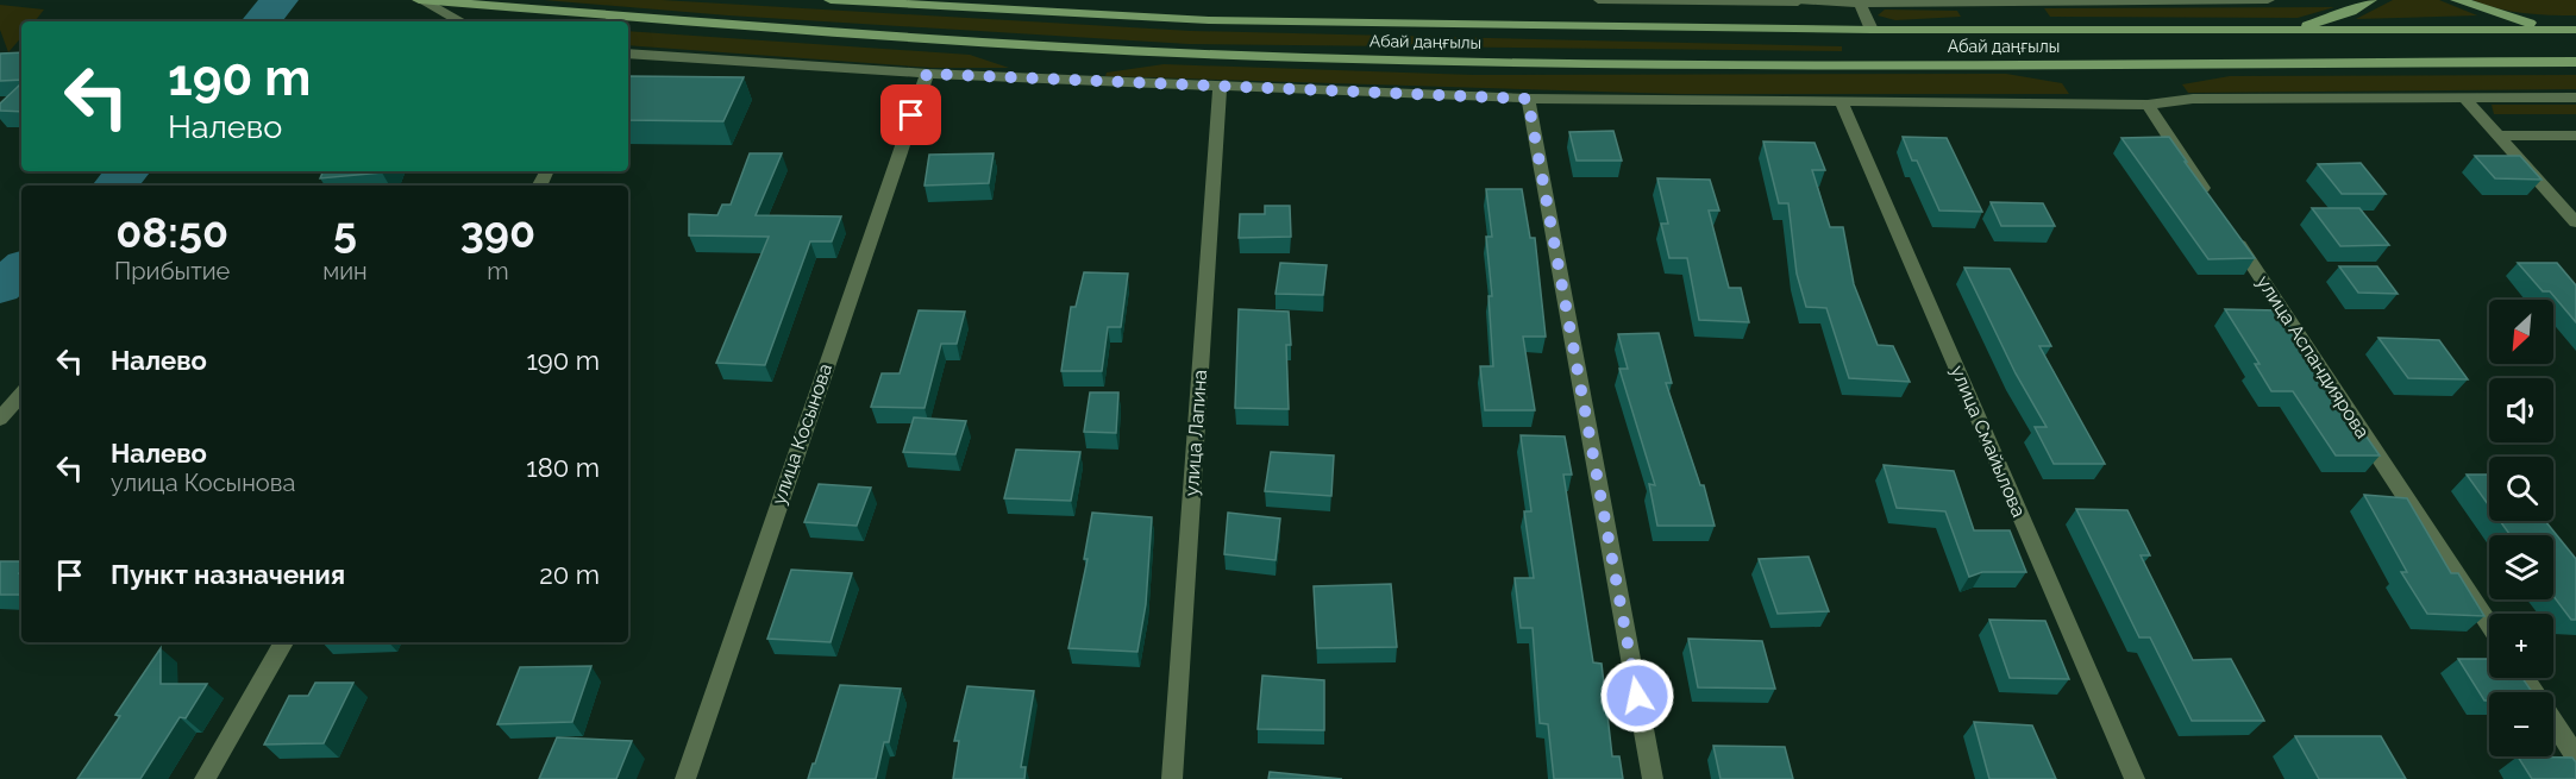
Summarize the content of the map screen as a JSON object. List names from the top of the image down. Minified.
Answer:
{"streets":{"main road":["Абай даңғылы"],"street":["улица Аспандиярова","улица Лапина","улица Косынова","улица Смайылова"]},"north":"bottom left","page":{"turn":["190 m","Налево"],"eta":["08:50","Прибытие","5","мин","390","m"],"map_buttons":["+","−"],"list":[{"name":"Налево","value":"190 m"},{"name":"Налево","note":"улица Косынова","value":"180 m"},{"name":"Пункт назначения","value":"20 m"}]}}
